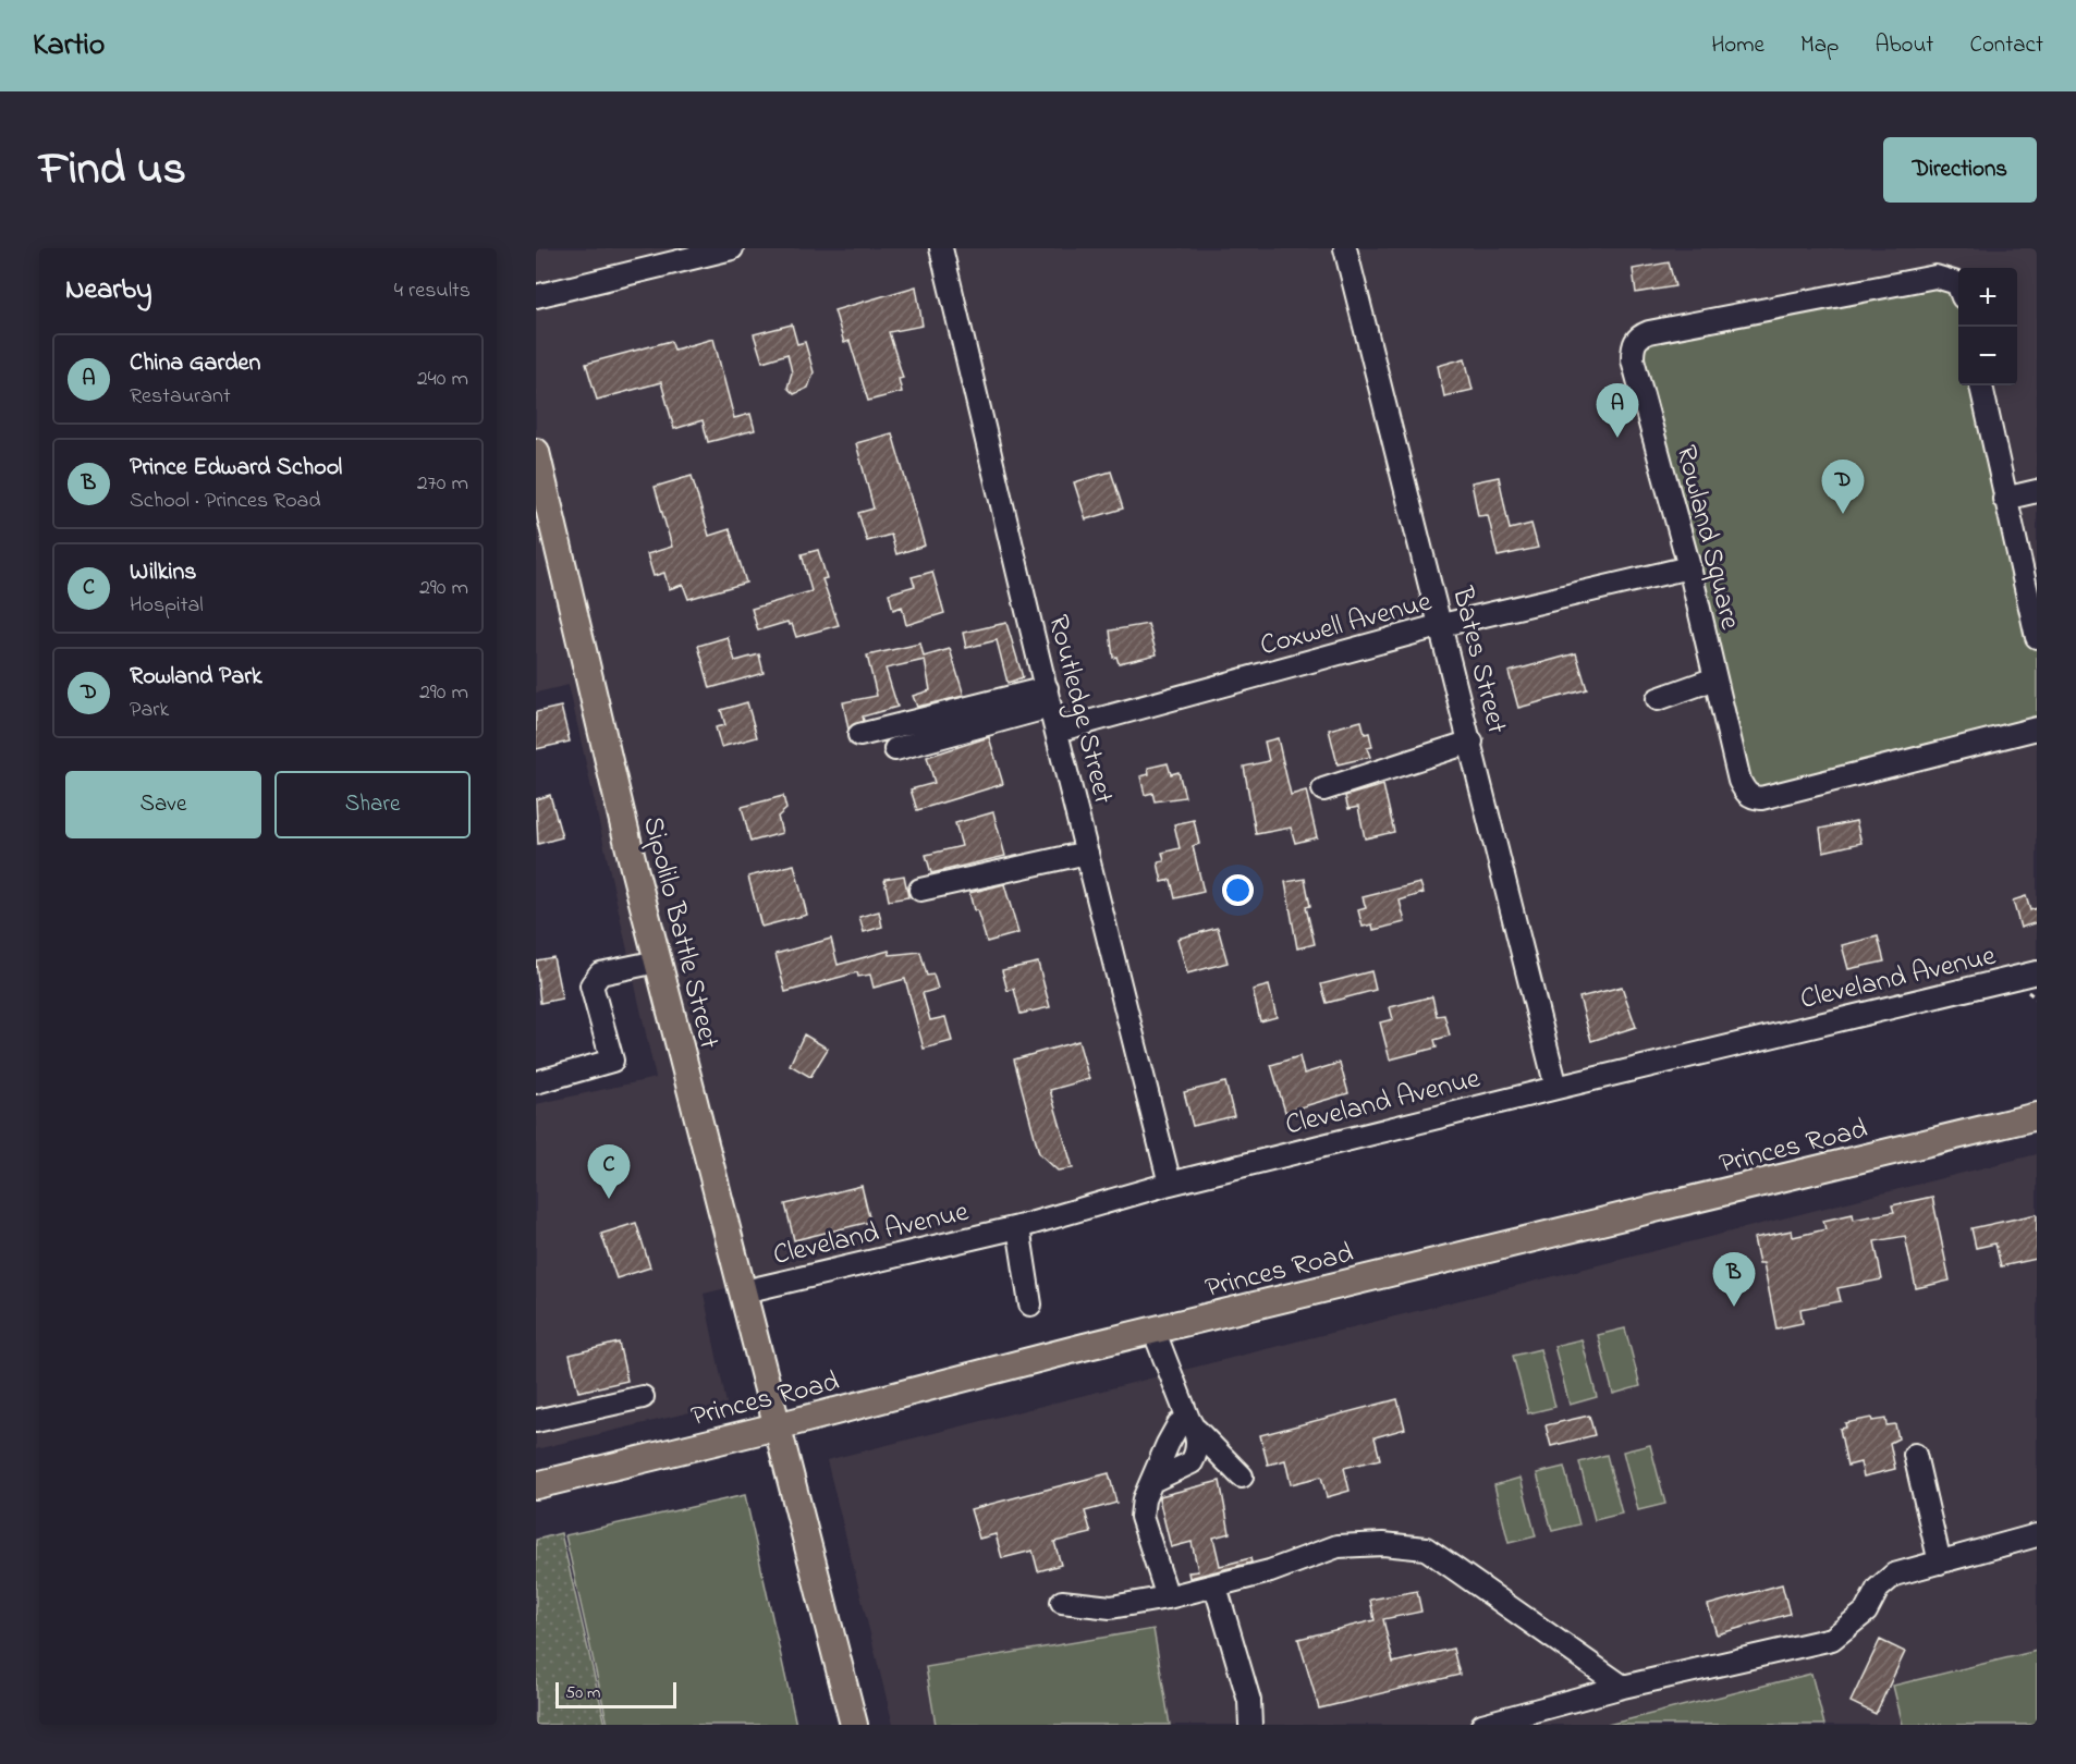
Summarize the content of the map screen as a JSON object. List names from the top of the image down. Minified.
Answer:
{"streets":{"main road":["Sipolilo Battle Street","Princes Road"],"street":["Rowland Square","Coxwell Avenue","Bates Street","Routledge Street","Cleveland Avenue"]},"crossings":[["Rowland Square","Coxwell Avenue"],["Coxwell Avenue","Bates Street"],["Coxwell Avenue","Routledge Street"],["Bates Street","Cleveland Avenue"],["Routledge Street","Cleveland Avenue"],["Sipolilo Battle Street","Cleveland Avenue"],["Sipolilo Battle Street","Princes Road"]],"scale_bar":"50 m","page":{"header":"Kartio","nav":["Home","Map","About","Contact"],"title":"Find us","buttons":["Directions",["Save","Share"]],"heading":["Nearby","4 results"],"map_buttons":["+","−"],"list":[{"mark":"A","name":"China Garden","note":"Restaurant","value":"240 m"},{"mark":"B","name":"Prince Edward School","note":"School · Princes Road","value":"270 m"},{"mark":"C","name":"Wilkins","note":"Hospital","value":"290 m"},{"mark":"D","name":"Rowland Park","note":"Park","value":"290 m"}],"pins":["A","D","C","B"],"scale":"50 m"}}
